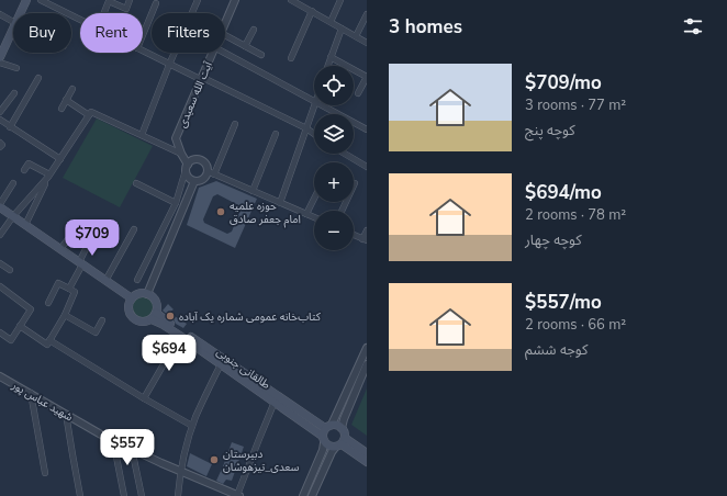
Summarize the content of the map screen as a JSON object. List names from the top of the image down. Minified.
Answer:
{"streets":{"main road":["طالقانی جنوبی"],"street":["آیت الله سعیدی","شهید عباس پور"]},"places":["حوزه علمیه امام جعفر صادق","کتاب‌خانه عمومی شماره یک آباده","دبیرستان سعدی_تیزهوشان"],"page":{"heading":"3 homes","chip":["Buy","Rent","Filters"],"list":[{"name":"$709/mo","note":"3 rooms · 77 m² · کوچه پنج"},{"name":"$694/mo","note":"2 rooms · 78 m² · کوچه چهار"},{"name":"$557/mo","note":"2 rooms · 66 m² · کوجه ششم"}],"map_buttons":["+","−"],"price":["$709","$694","$557"]}}
